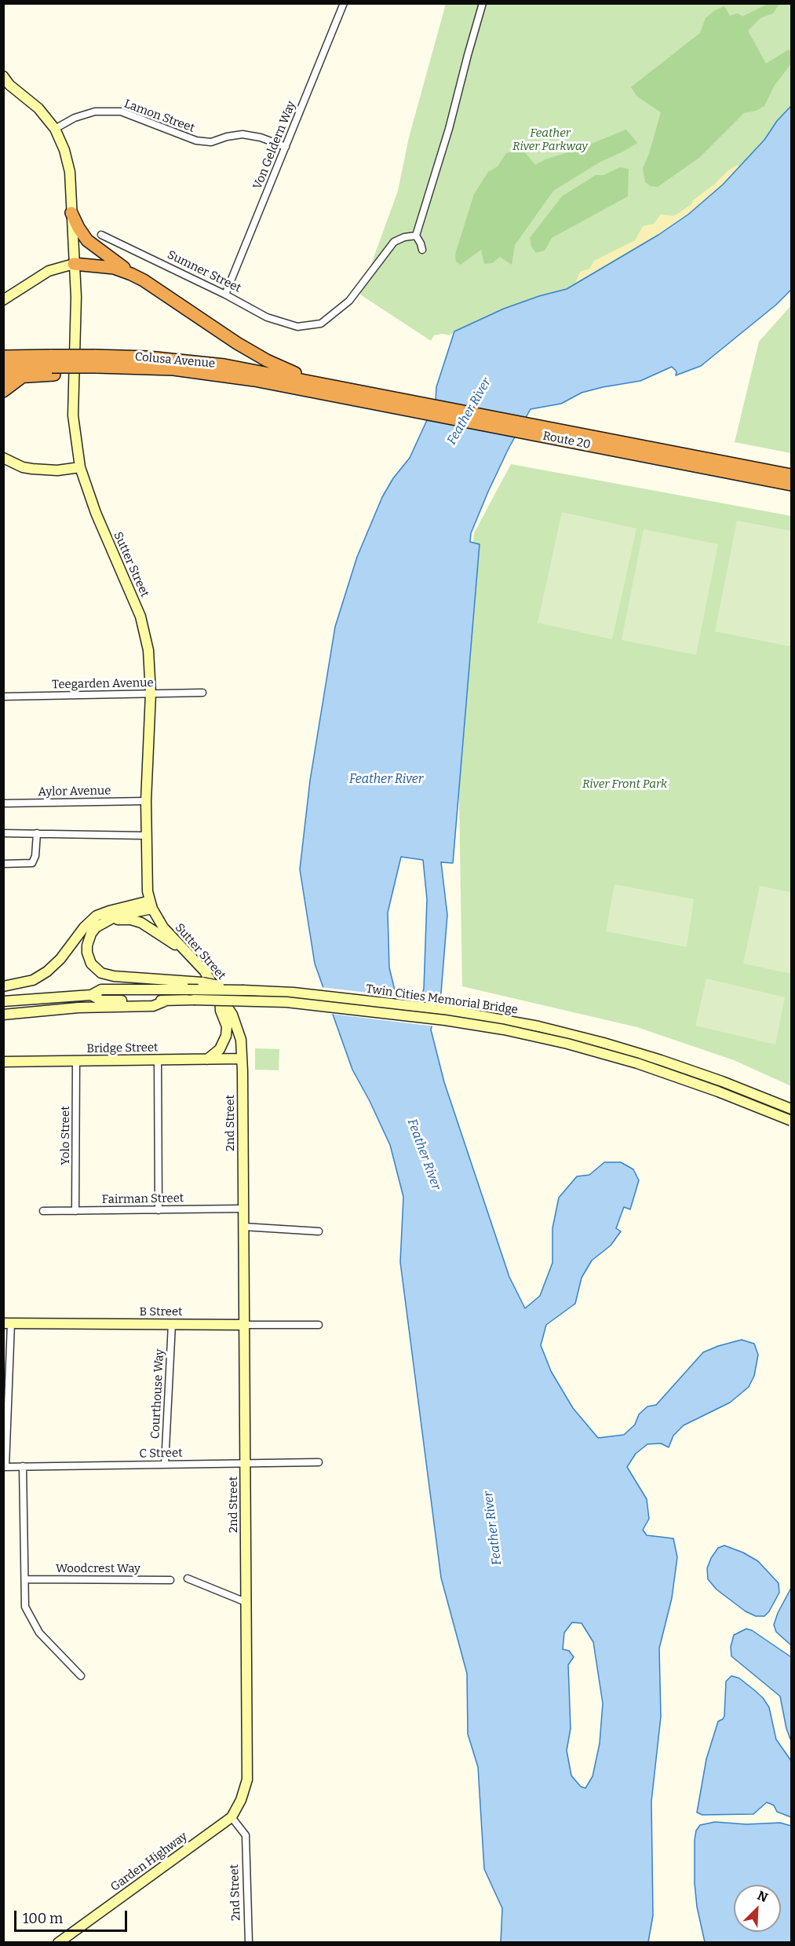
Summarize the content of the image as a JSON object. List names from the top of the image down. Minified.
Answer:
{"streets":{"highway":["Colusa Avenue","Route 20"],"main road":["Sutter Street","Twin Cities Memorial Bridge","Bridge Street","2nd Street","B Street","Garden Highway"],"street":["Lamon Street","Von Geldern Way","Sumner Street","Teegarden Avenue","Aylor Avenue","Yolo Street","Fairman Street","Courthouse Way","C Street","Woodcrest Way"]},"crossings":[["Lamon Street","Von Geldern Way"],["Lamon Street","Sutter Street"],["Von Geldern Way","Sumner Street"],["Colusa Avenue","Route 20"],["Sutter Street","Teegarden Avenue"],["Sutter Street","Aylor Avenue"],["Sutter Street","Bridge Street"],["Sutter Street","2nd Street"],["Bridge Street","2nd Street"],["Bridge Street","Yolo Street"],["2nd Street","Fairman Street"],["2nd Street","B Street"],["2nd Street","C Street"],["2nd Street","Garden Highway"],["Yolo Street","Fairman Street"],["B Street","Courthouse Way"],["Courthouse Way","C Street"]],"water":["Feather River"],"parks":["Feather River Parkway","River Front Park"],"scale_bar":"100 m","north":"top right"}
